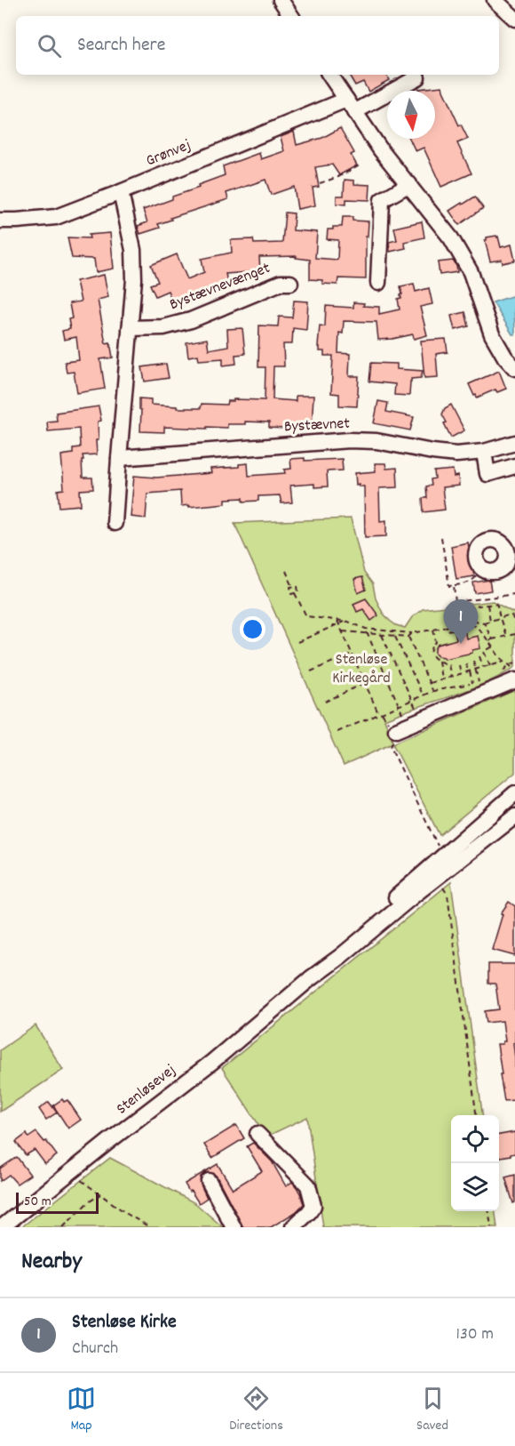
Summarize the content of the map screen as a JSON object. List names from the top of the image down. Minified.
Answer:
{"streets":{"street":["Grønvej","Bystævnevænget","Bystævnet","Stenløsevej"]},"parks":["Stenløse Kirkegård"],"scale_bar":"50 m","north":"bottom","page":{"search":"Search here","pins":"1","scale":"50 m","heading":"Nearby","list":[{"mark":"1","name":"Stenløse Kirke","note":"Church","value":"130 m"}],"nav":["Map","Directions","Saved"]}}
